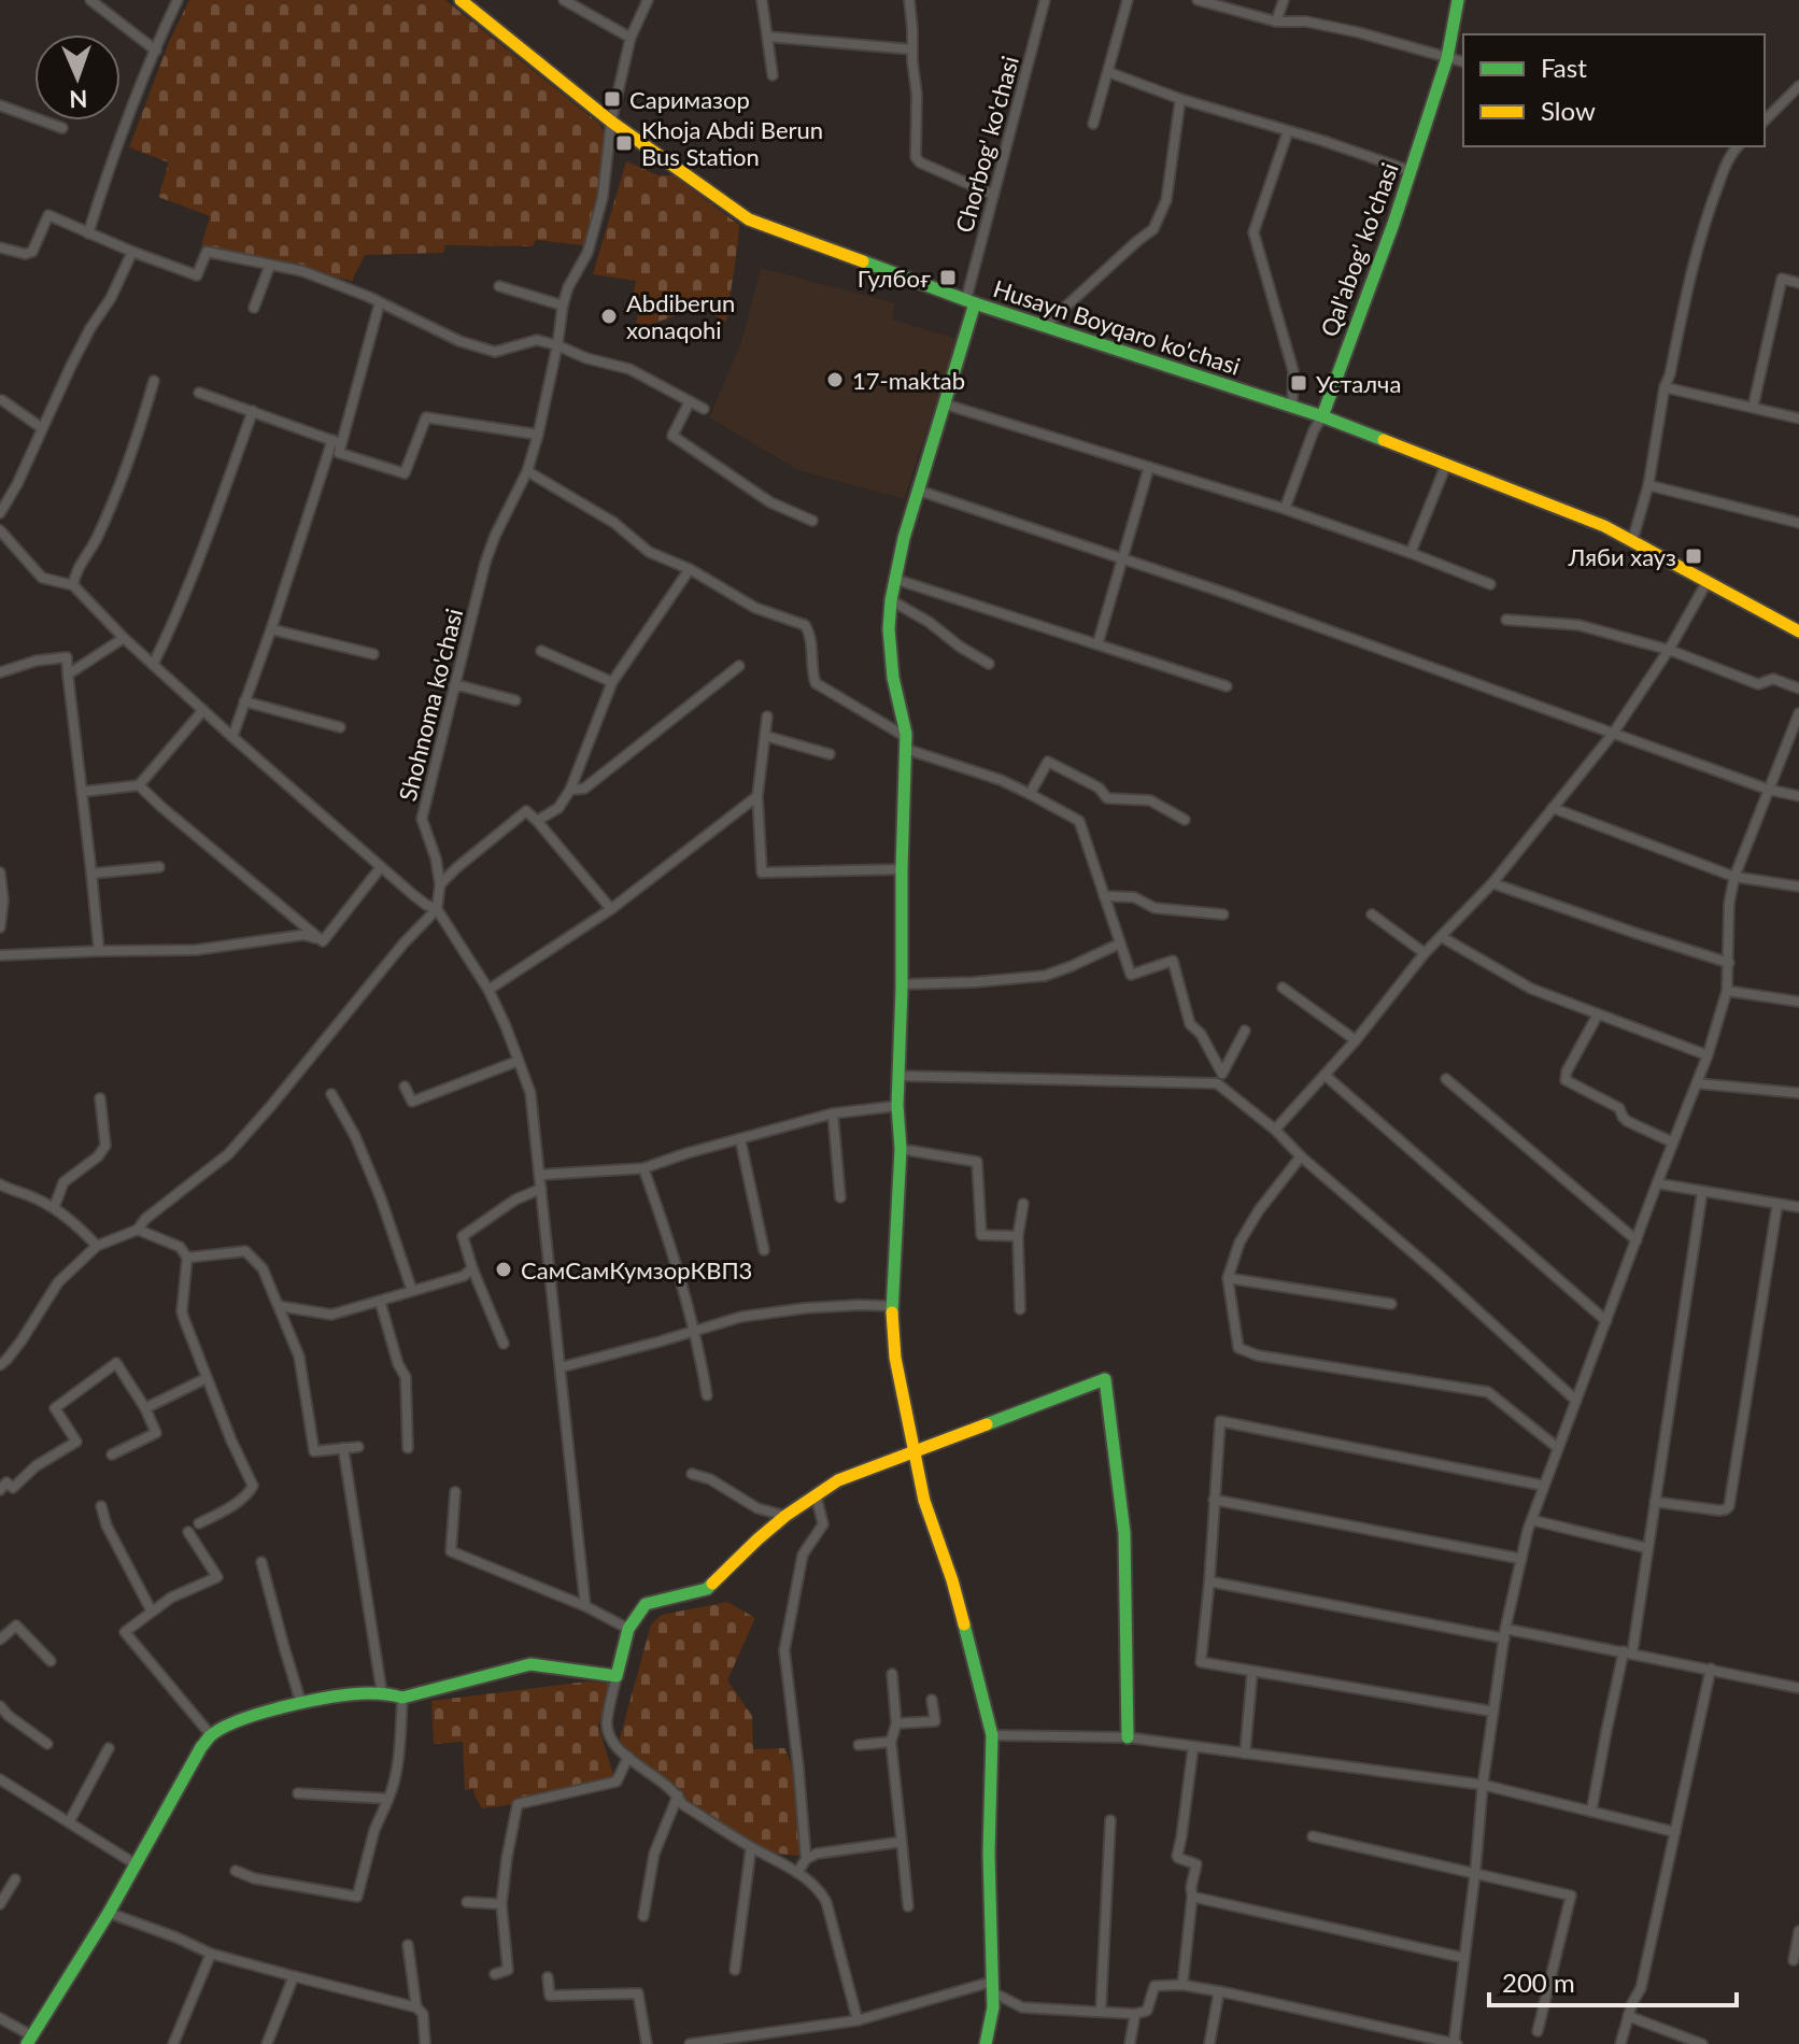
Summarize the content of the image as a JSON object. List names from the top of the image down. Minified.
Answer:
{"streets":{"street":["Сhorbog' ko'chasi","Qal'abog' ko'chasi","Husayn Boyqaro ko'chasi","Shohnoma ko'chasi"]},"crossings":[["Сhorbog' ko'chasi","Husayn Boyqaro ko'chasi"],["Qal'abog' ko'chasi","Husayn Boyqaro ko'chasi"],["Husayn Boyqaro ko'chasi","Shohnoma ko'chasi"]],"places":{"transit":["Саримазор","Khoja Abdi Berun Bus Station","Гулбоғ","Усталча","Ляби хауз"],"other":["Abdiberun xonaqohi","17-maktab","СамСамКумзорКВП3"]},"legend":["Fast","Slow"],"scale_bar":"200 m","north":"bottom"}
